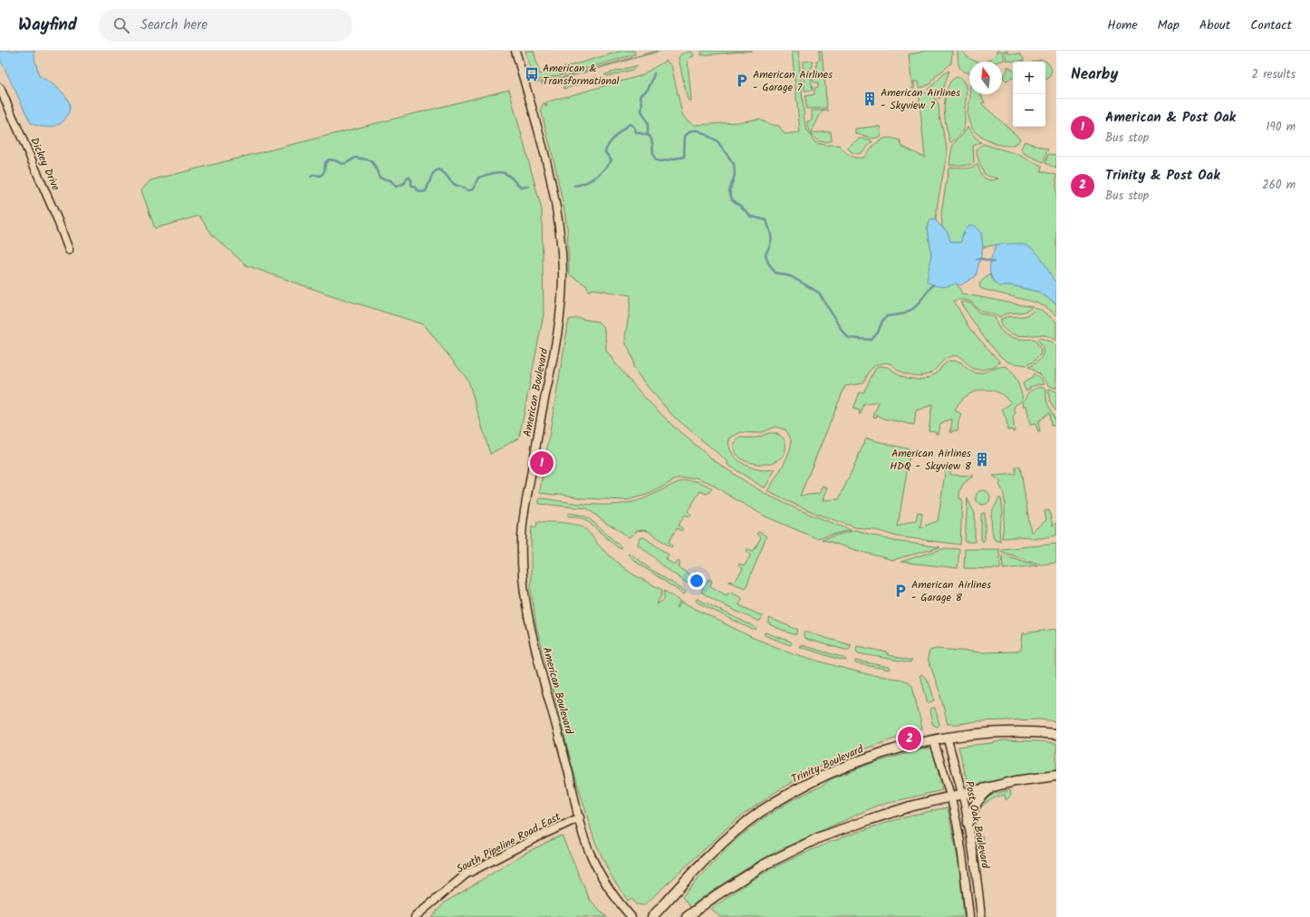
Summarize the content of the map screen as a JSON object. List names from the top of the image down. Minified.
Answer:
{"streets":{"main road":["Trinity Boulevard"],"street":["Dickey Drive","American Boulevard","Post Oak Boulevard","South Pipeline Road East"]},"crossings":[["American Boulevard","South Pipeline Road East"],["Trinity Boulevard","Post Oak Boulevard"]],"places":{"bus stop":["American & Transformational"],"parking":["American Airlines - Garage 7","American Airlines - Garage 8"],"building":["American Airlines - Skyview 7","American Airlines HDQ - Skyview 8"]},"north":"top","page":{"header":"Wayfind","search":"Search here","nav":["Home","Map","About","Contact"],"heading":["Nearby","2 results"],"map_buttons":["+","−"],"list":[{"mark":"1","name":"American & Post Oak","note":"Bus stop","value":"190 m"},{"mark":"2","name":"Trinity & Post Oak","note":"Bus stop","value":"260 m"}],"pins":["1","2"]}}
